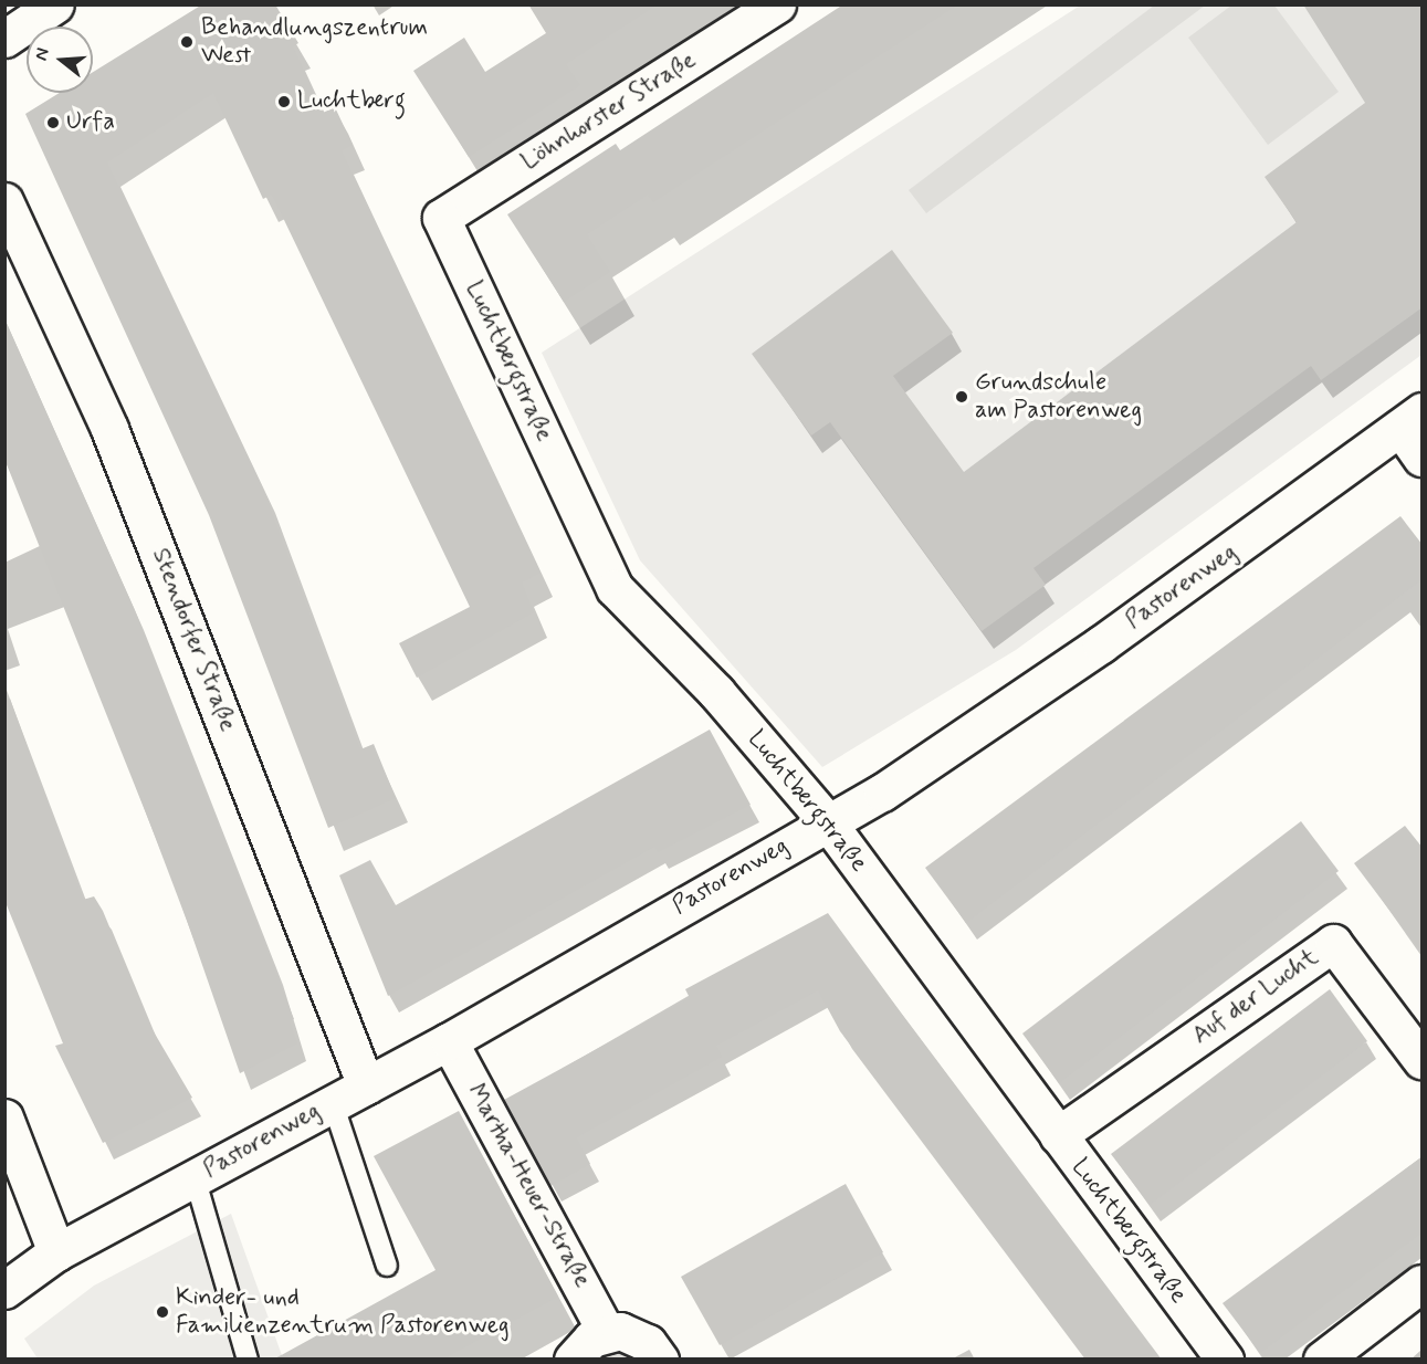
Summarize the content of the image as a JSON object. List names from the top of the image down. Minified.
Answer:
{"streets":{"street":["Löhnhorster Straße","Luchtbergstraße","Pastorenweg","Stendorfer Straße","Auf der Lucht","Martha-Heuer-Straße"]},"crossings":[["Löhnhorster Straße","Luchtbergstraße"],["Luchtbergstraße","Pastorenweg"],["Luchtbergstraße","Auf der Lucht"],["Pastorenweg","Stendorfer Straße"],["Pastorenweg","Martha-Heuer-Straße"]],"places":["Behandlungszentrum West","Luchtberg","Urfa","Grundschule am Pastorenweg","Kinder- und Familienzentrum Pastorenweg"],"north":"left"}
